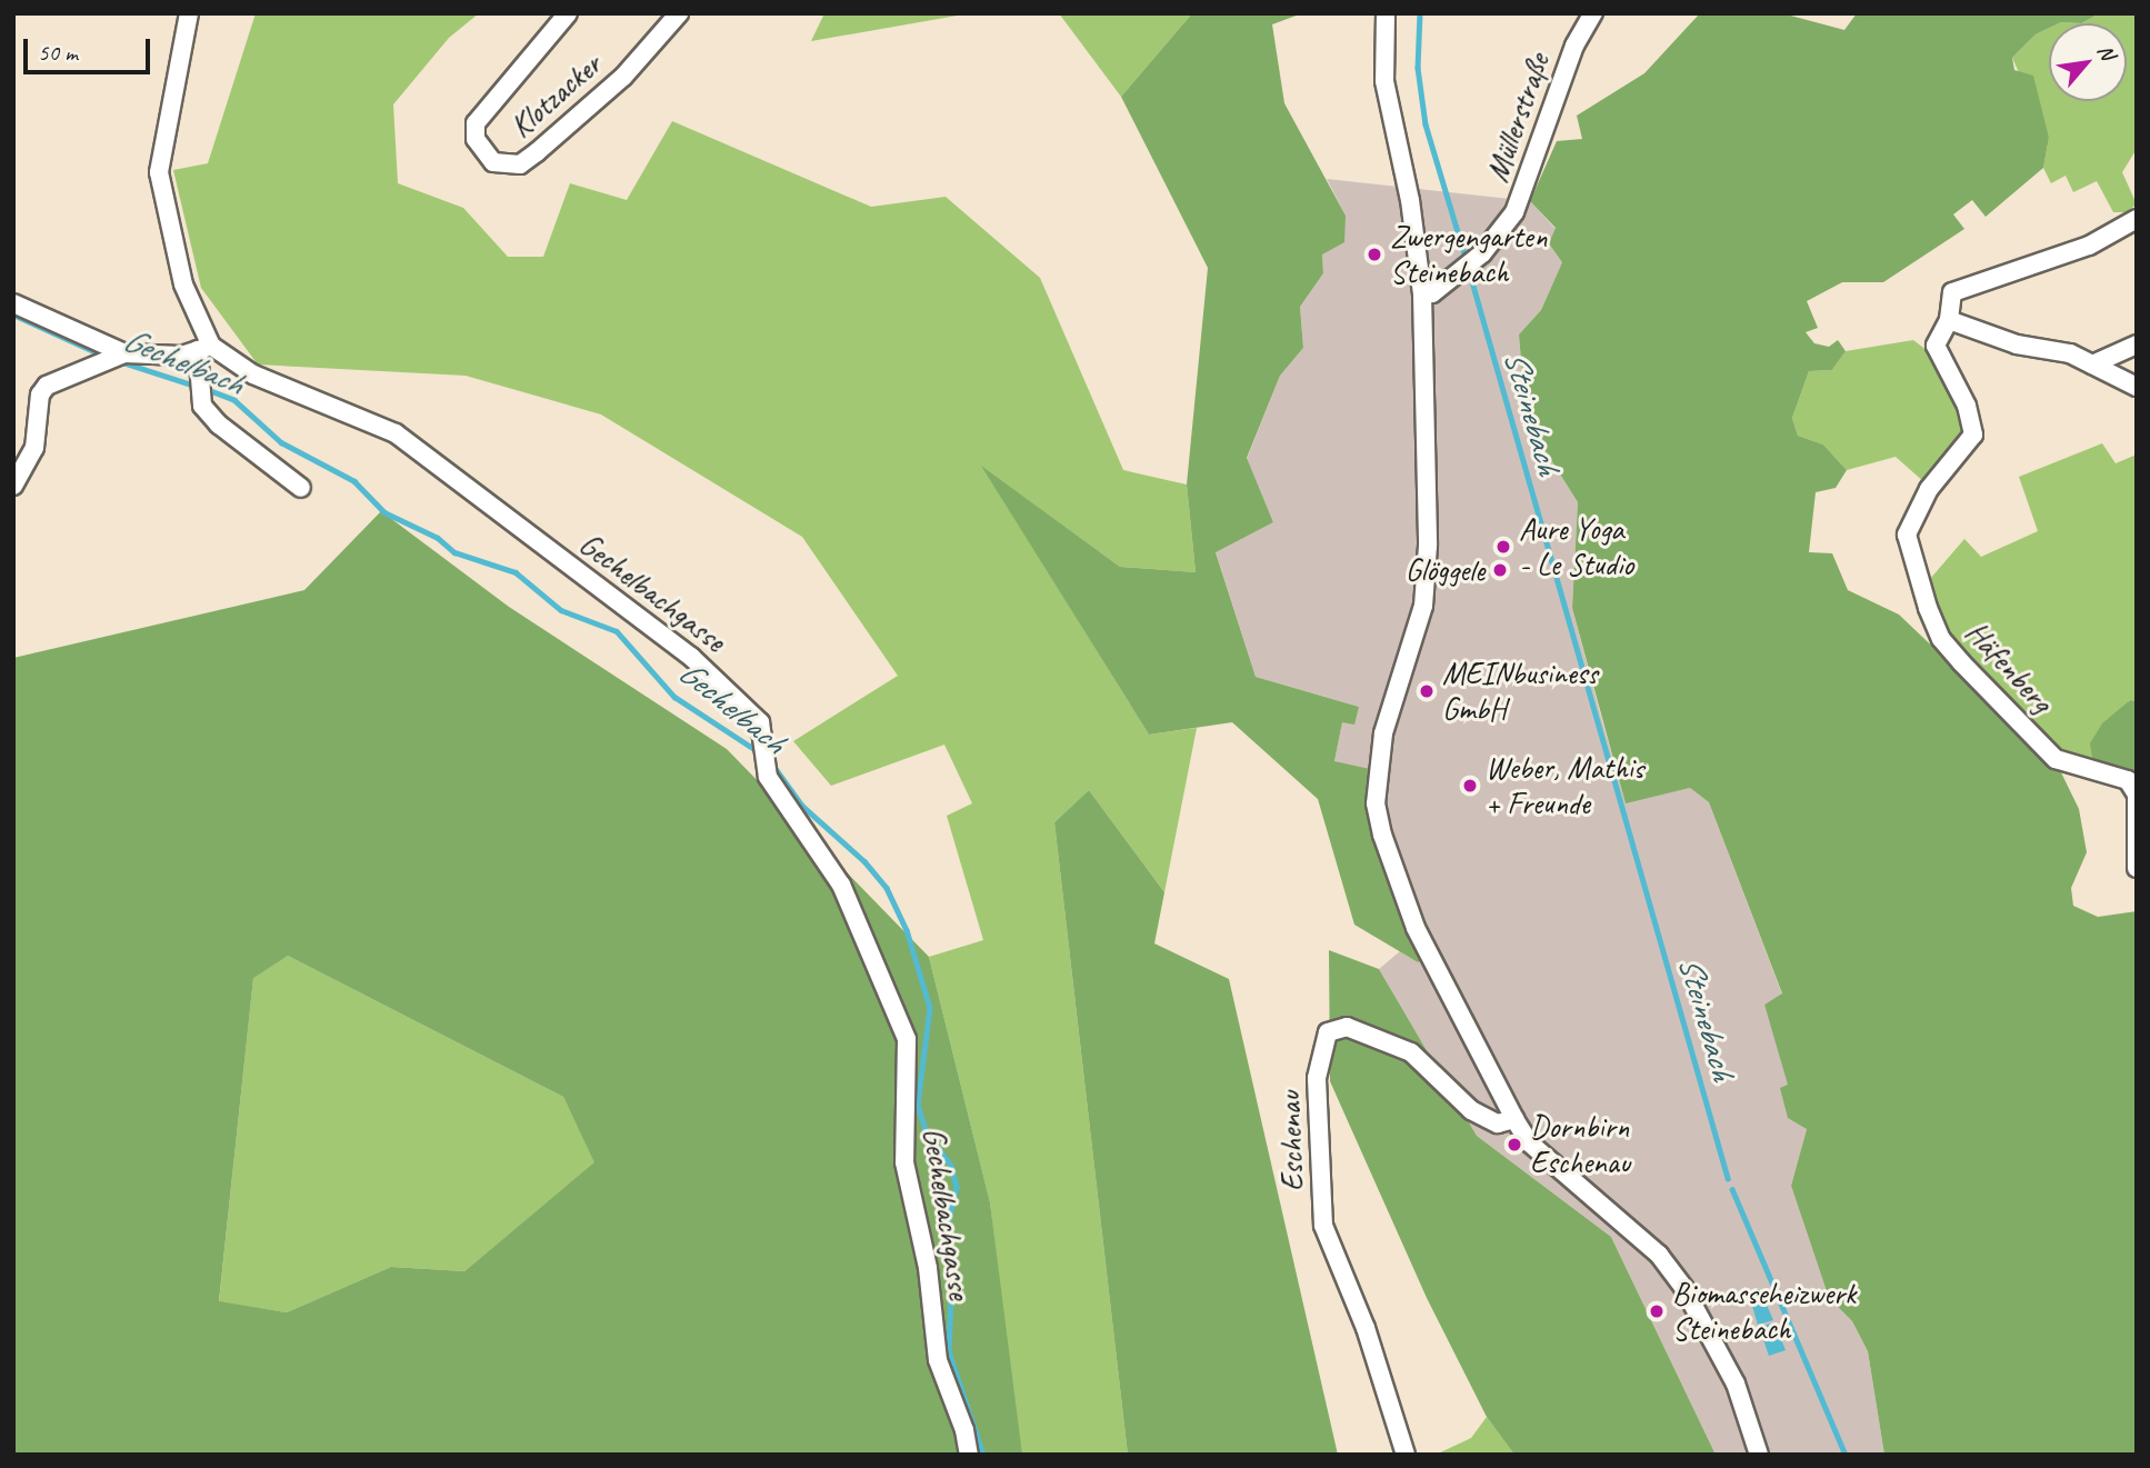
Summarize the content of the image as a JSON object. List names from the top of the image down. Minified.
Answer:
{"streets":{"street":["Klotzacker","Müllerstraße","Gechelbachgasse","Häfenberg","Eschenau"]},"water":["Gechelbach","Steinebach"],"places":["Zwergengarten Steinebach","Aure Yoga - Le Studio","Glöggele","MEINbusiness GmbH","Weber, Mathis + Freunde","Dornbirn Eschenau","Biomasseheizwerk Steinebach"],"scale_bar":"50 m","north":"top right"}
